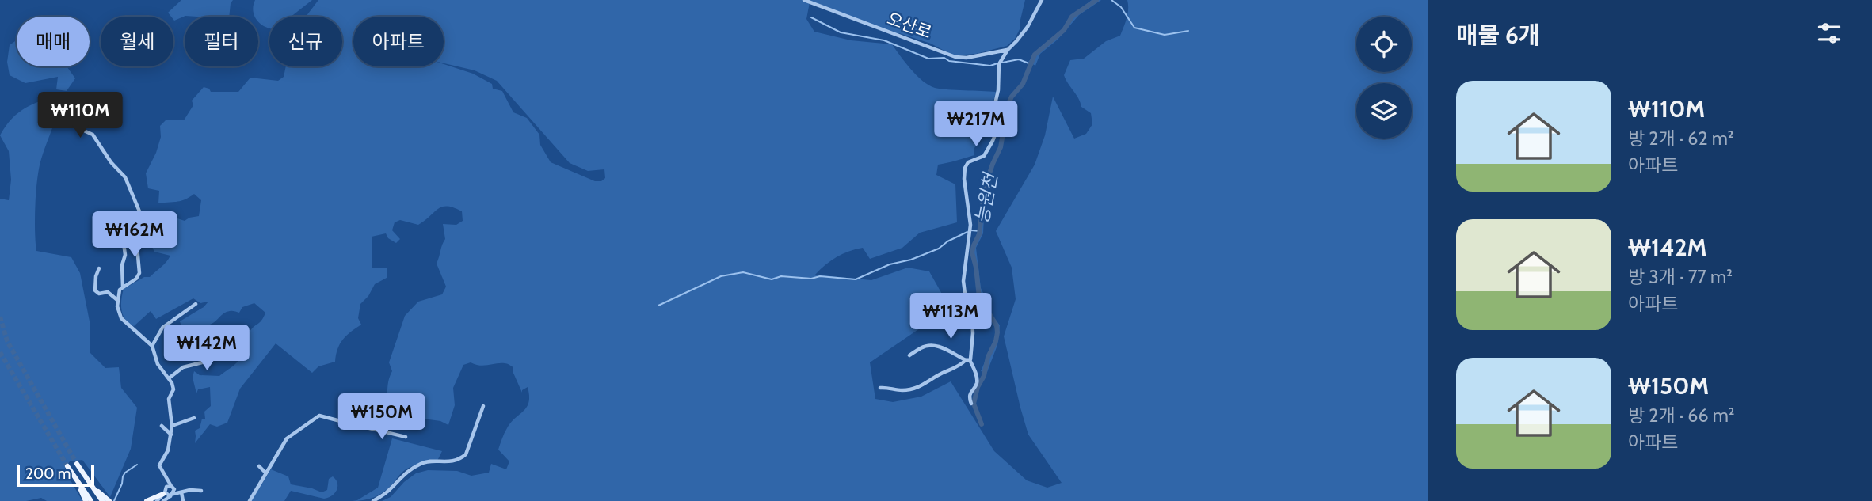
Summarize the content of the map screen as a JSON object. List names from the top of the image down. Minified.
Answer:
{"streets":{"street":["오산로"]},"water":["능원천"],"scale_bar":"200 m","page":{"heading":"매물 6개","chip":["매매","월세","필터","신규","아파트"],"list":[{"name":"₩110M","note":"방 2개 · 62 m² · 아파트"},{"name":"₩142M","note":"방 3개 · 77 m² · 아파트"},{"name":"₩150M","note":"방 2개 · 66 m² · 아파트"}],"price":["₩110M","₩217M","₩162M","₩113M","₩142M","₩150M"],"scale":"200 m"}}
